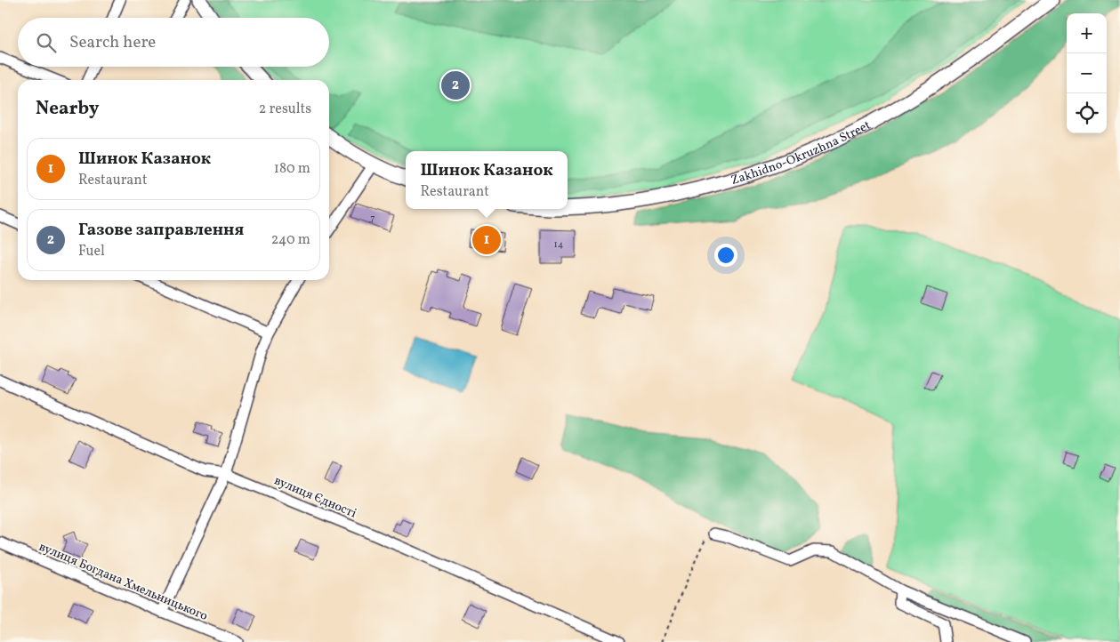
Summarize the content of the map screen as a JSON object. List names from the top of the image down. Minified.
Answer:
{"streets":{"main road":["Zakhidno-Okruzhna Street"],"street":["вулиця Єдності","вулиця Богдана Хмельницького"]},"house_numbers":["7","14"],"page":{"map_buttons":["+","−"],"search":"Search here","pins":["2","1"],"heading":["Nearby","2 results"],"list":[{"mark":"1","name":"Шинок Казанок","note":"Restaurant","value":"180 m"},{"mark":"2","name":"Газове заправлення","note":"Fuel","value":"240 m"}],"popup":["Шинок Казанок","Restaurant"]}}
